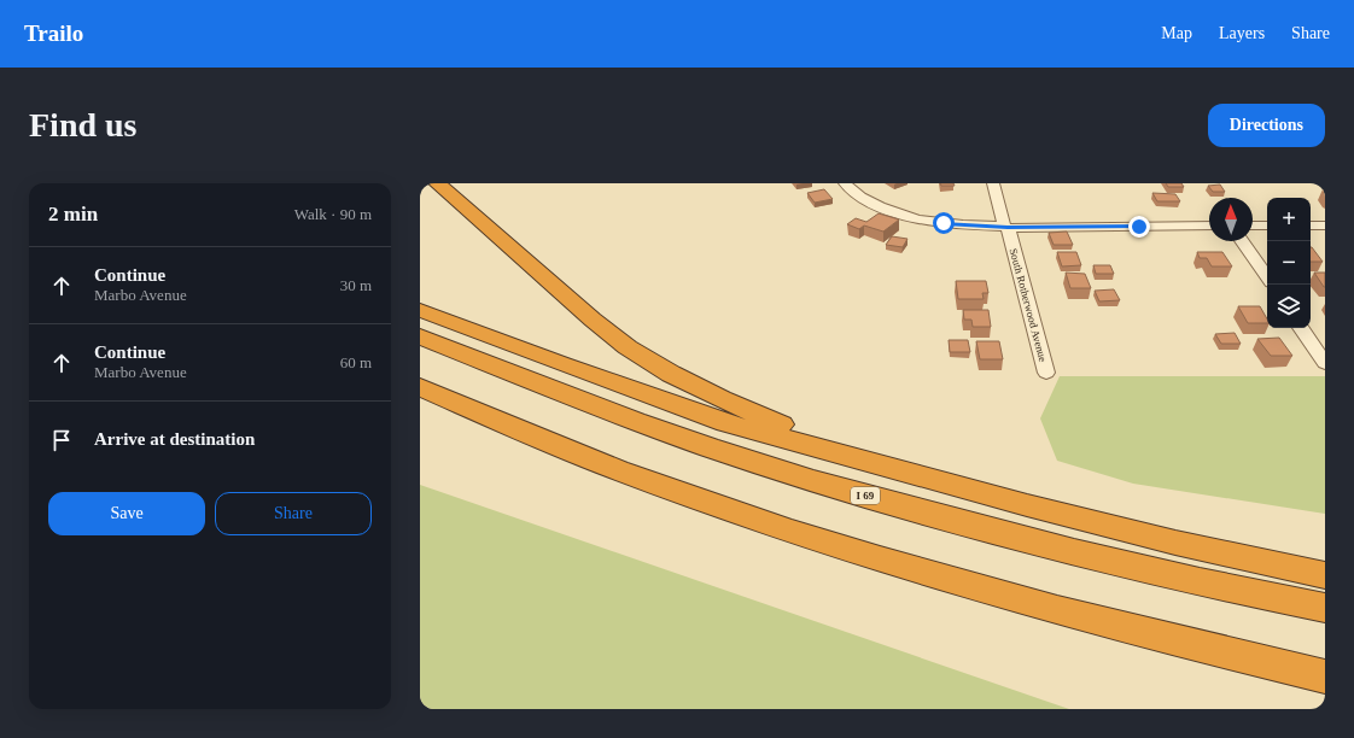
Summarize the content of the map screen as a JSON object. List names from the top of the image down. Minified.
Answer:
{"streets":{"highway":["I 69"],"street":["South Rotherwood Avenue"]},"north":"top","page":{"header":"Trailo","nav":["Map","Layers","Share"],"buttons":["Directions",["Save","Share"]],"title":"Find us","heading":["2 min","Walk · 90 m"],"map_buttons":["+","−"],"list":[["Continue","Marbo Avenue","30 m"],["Continue","Marbo Avenue","60 m"],"Arrive at destination"]}}
